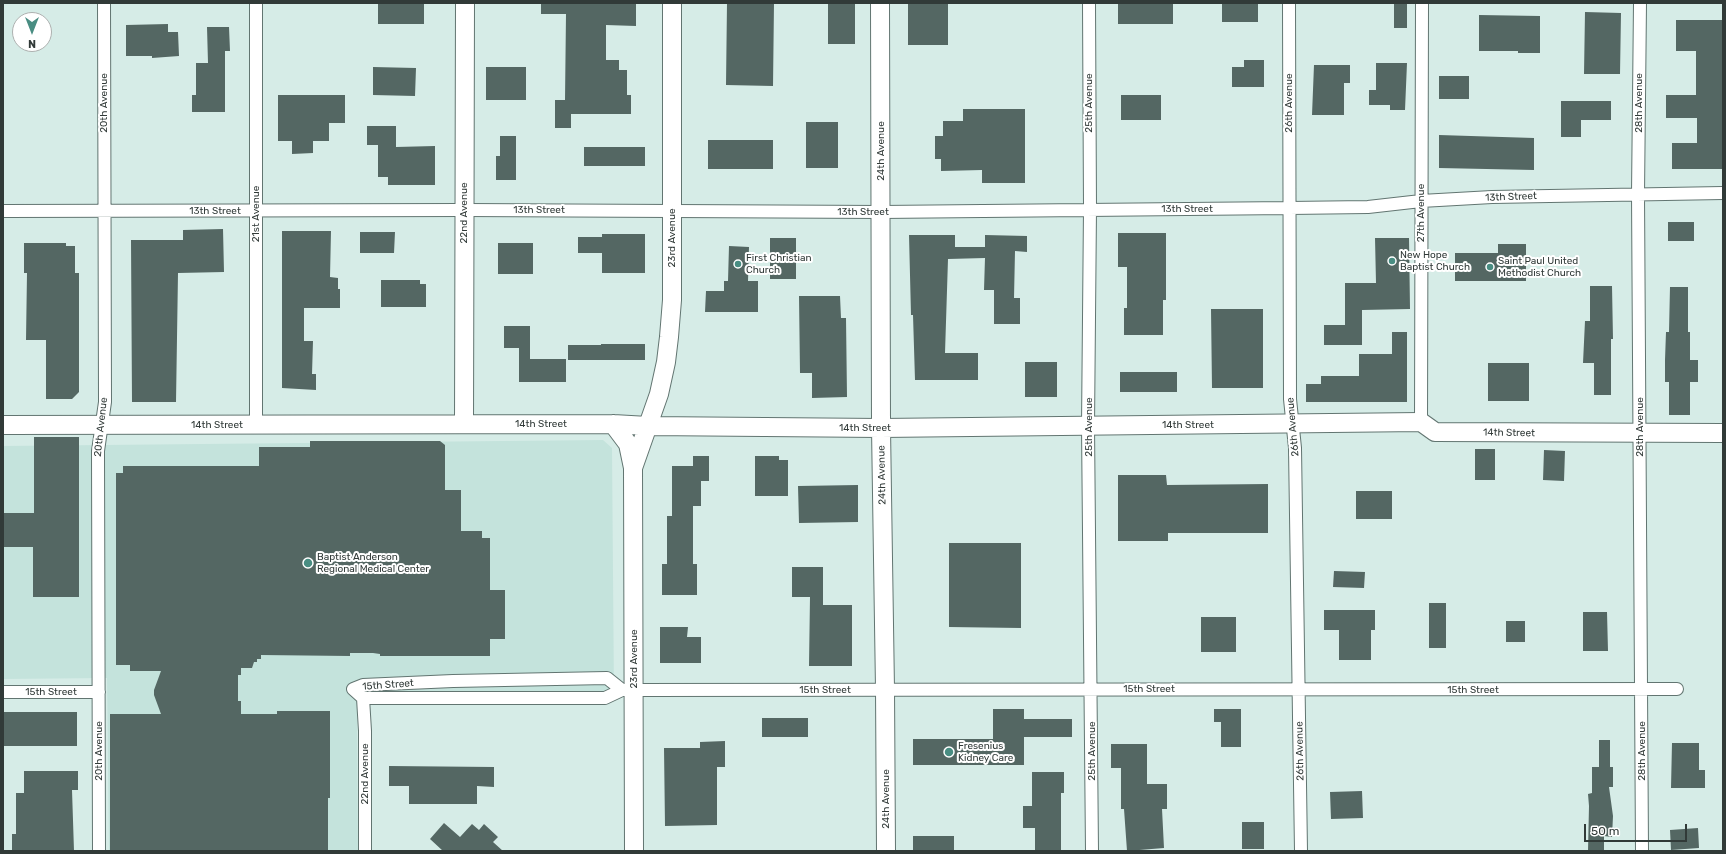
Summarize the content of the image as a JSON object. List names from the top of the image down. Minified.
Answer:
{"streets":{"main road":["24th Avenue","22nd Avenue","23rd Avenue","14th Street"],"street":["20th Avenue","25th Avenue","26th Avenue","28th Avenue","13th Street","27th Avenue","21st Avenue","15th Street"]},"crossings":[["20th Avenue","13th Street"],["20th Avenue","14th Street"],["20th Avenue","15th Street"],["25th Avenue","13th Street"],["25th Avenue","14th Street"],["25th Avenue","15th Street"],["26th Avenue","13th Street"],["26th Avenue","14th Street"],["26th Avenue","15th Street"],["28th Avenue","13th Street"],["28th Avenue","14th Street"],["28th Avenue","15th Street"],["24th Avenue","13th Street"],["24th Avenue","14th Street"],["24th Avenue","15th Street"],["13th Street","22nd Avenue"],["13th Street","27th Avenue"],["13th Street","21st Avenue"],["13th Street","23rd Avenue"],["22nd Avenue","14th Street"],["22nd Avenue","15th Street"],["27th Avenue","14th Street"],["21st Avenue","14th Street"],["23rd Avenue","14th Street"],["23rd Avenue","15th Street"]],"places":["New Hope Baptist Church","First Christian Church","Saint Paul United Methodist Church","Baptist Anderson Regional Medical Center","Fresenius Kidney Care"],"scale_bar":"50 m","north":"bottom"}
